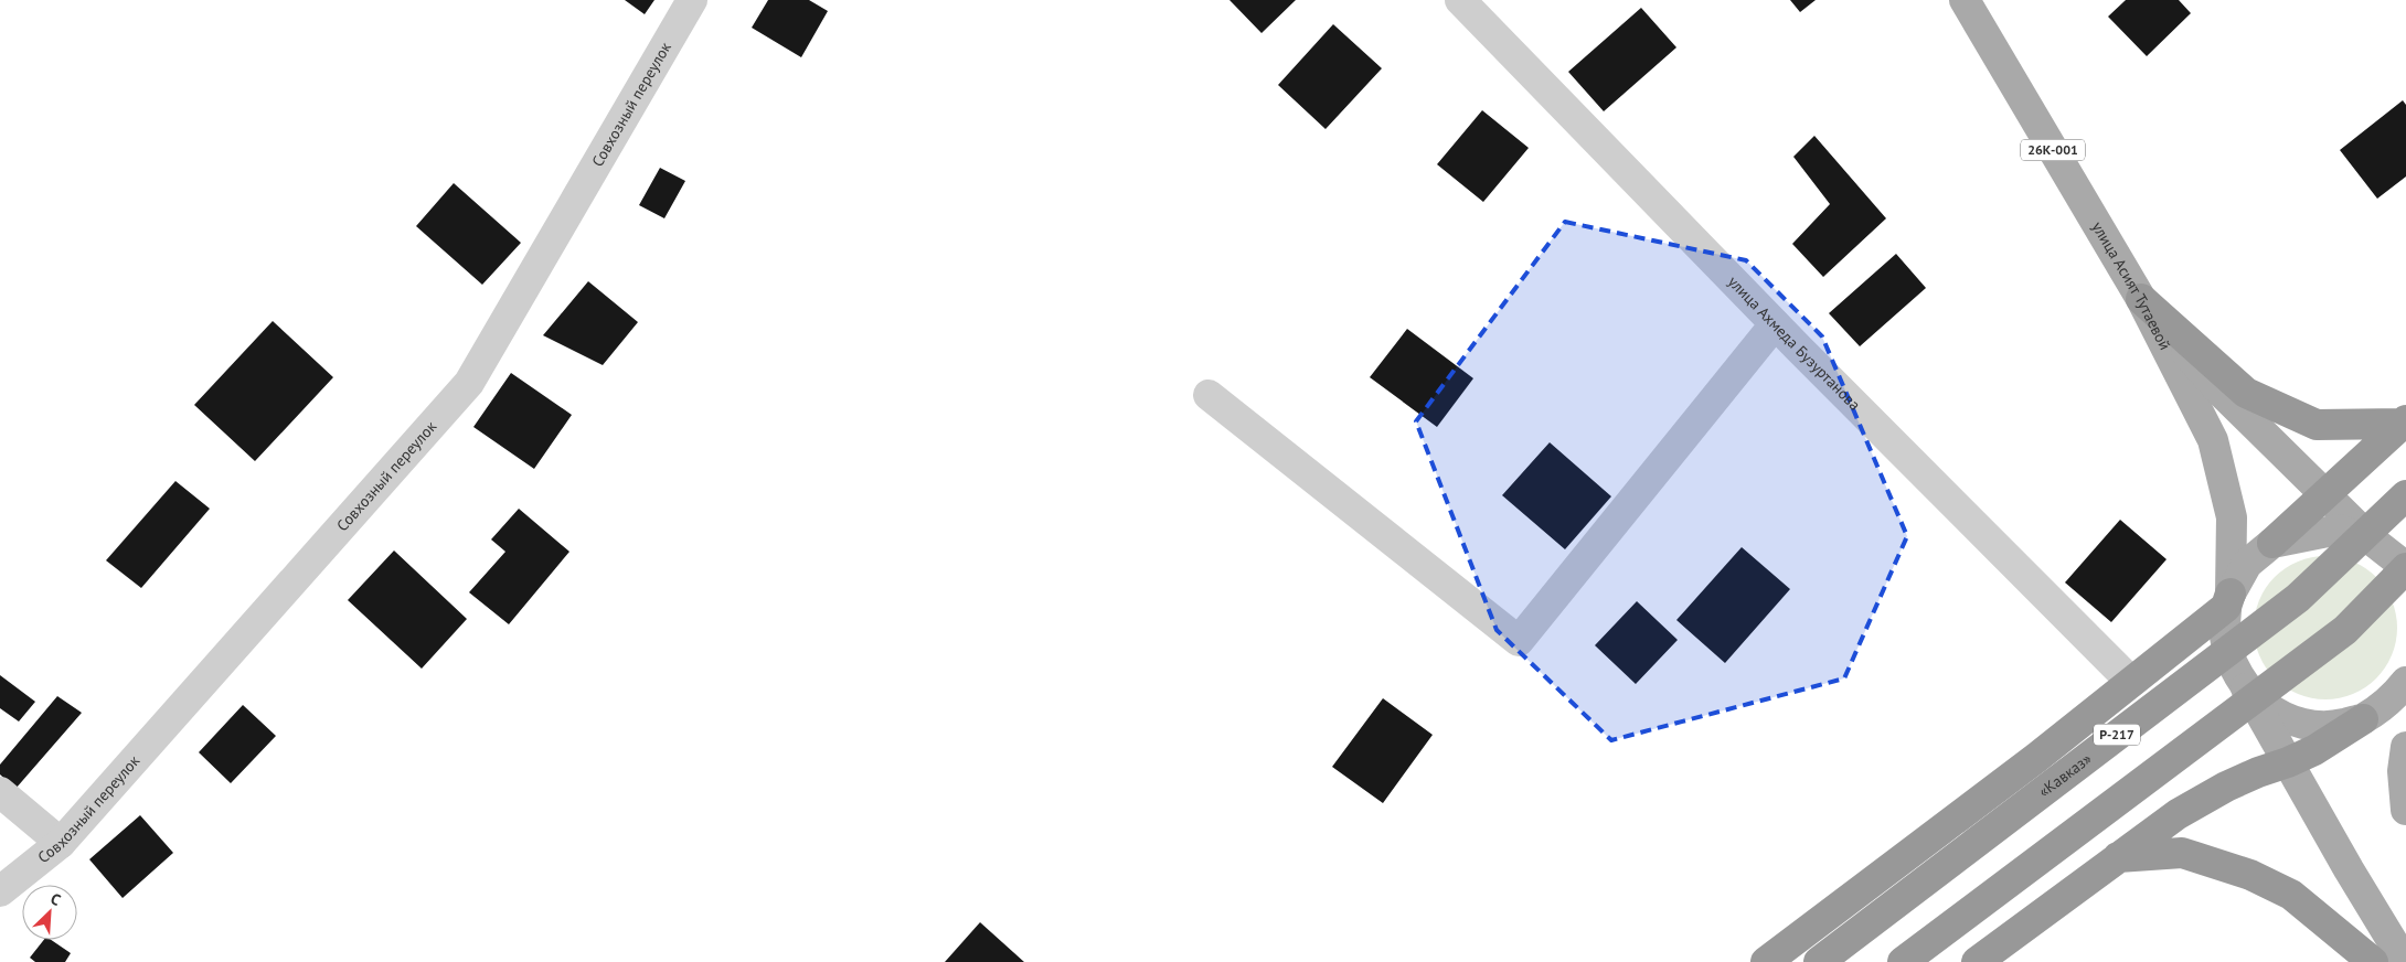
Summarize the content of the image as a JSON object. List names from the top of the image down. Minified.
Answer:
{"streets":{"highway":["Р-217","«Кавказ»"],"main road":["26К-001","улица Асият Тутаевой"],"street":["Совхозный переулок","улица Ахмеда Бузуртанова"]},"crossings":[["улица Асият Тутаевой","«Кавказ»"],["улица Ахмеда Бузуртанова","«Кавказ»"]],"north":"top right"}
